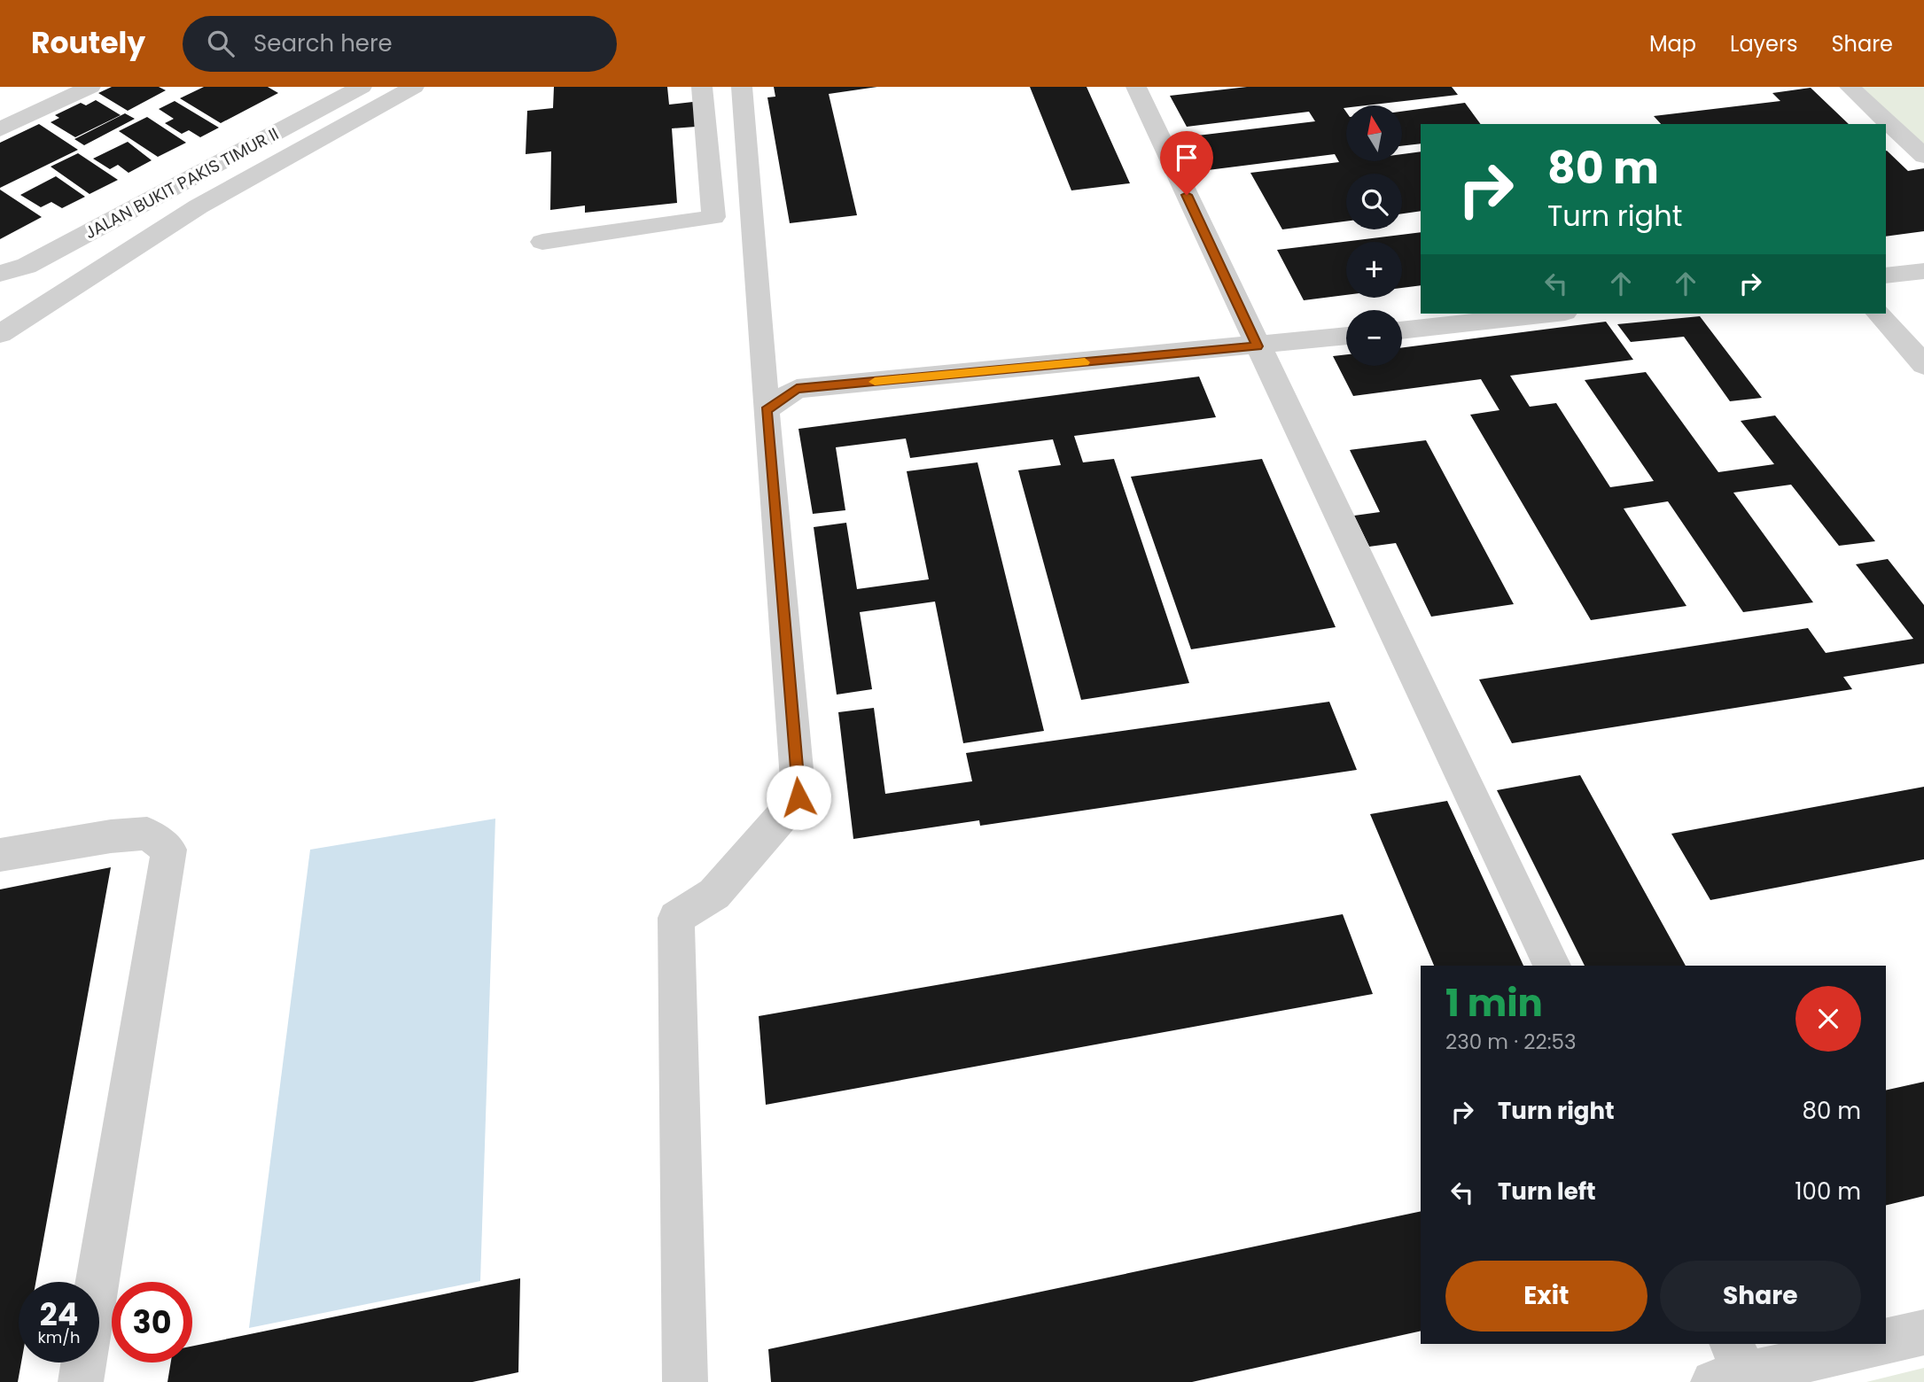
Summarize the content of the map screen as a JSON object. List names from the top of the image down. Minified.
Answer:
{"streets":{"street":["JALAN BUKIT PAKIS TIMUR II"]},"north":"top","page":{"header":"Routely","search":"Search here","nav":["Map","Layers","Share"],"map_buttons":["+","−"],"turn":["80 m","Turn right"],"heading":["1 min","230 m · 22:53"],"list":[{"name":"Turn right","value":"80 m"},{"name":"Turn left","value":"100 m"}],"buttons":["Exit","Share"],"speed":"24 km/h","limit":"30"}}
